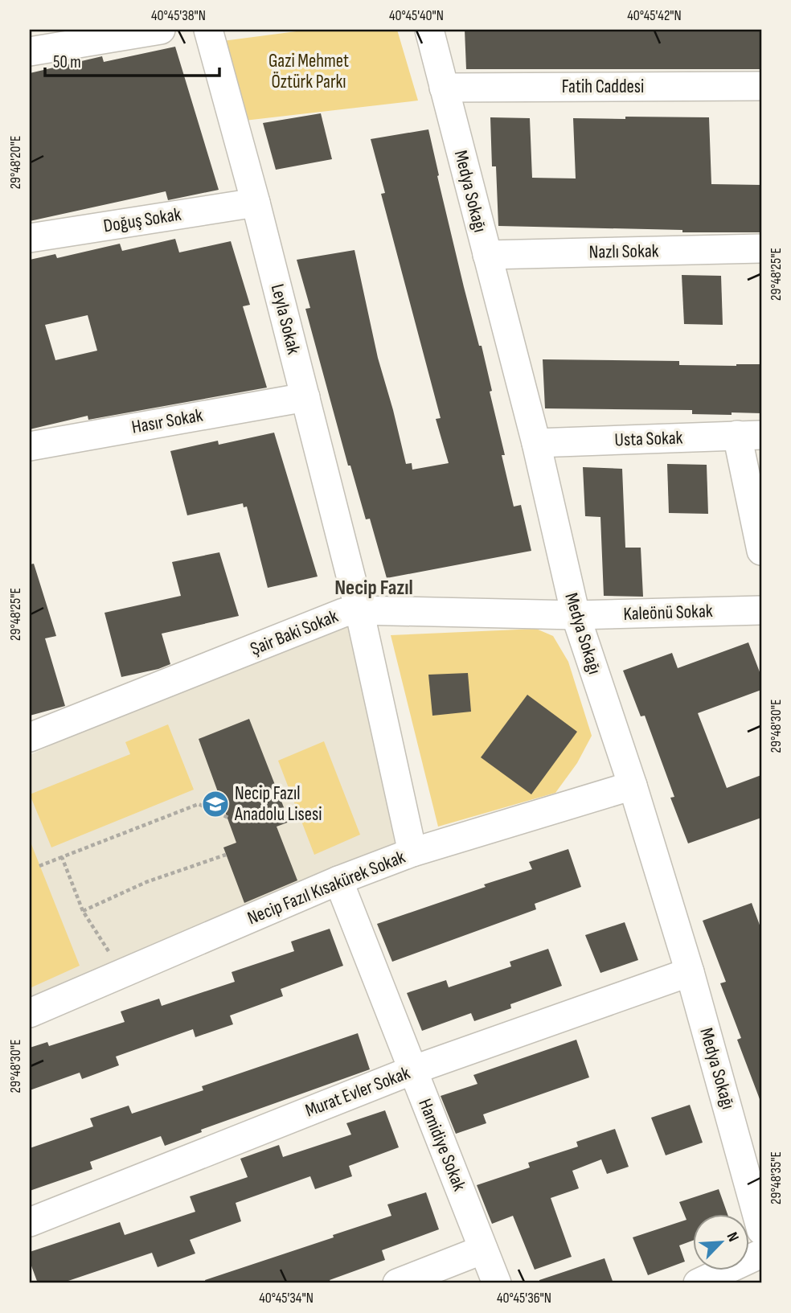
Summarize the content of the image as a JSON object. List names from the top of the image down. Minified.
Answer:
{"streets":{"street":["Fatih Caddesi","Medya Sokağı","Doğuş Sokak","Nazlı Sokak","Leyla Sokak","Hasır Sokak","Usta Sokak","Kaleönü Sokak","Şair Baki Sokak","Necip Fazıl Kısakürek Sokak","Murat Evler Sokak","Hamidiye Sokak"]},"crossings":[["Fatih Caddesi","Medya Sokağı"],["Medya Sokağı","Nazlı Sokak"],["Medya Sokağı","Usta Sokak"],["Medya Sokağı","Kaleönü Sokak"],["Medya Sokağı","Şair Baki Sokak"],["Medya Sokağı","Necip Fazıl Kısakürek Sokak"],["Medya Sokağı","Murat Evler Sokak"],["Doğuş Sokak","Leyla Sokak"],["Leyla Sokak","Hasır Sokak"],["Leyla Sokak","Şair Baki Sokak"],["Leyla Sokak","Necip Fazıl Kısakürek Sokak"],["Kaleönü Sokak","Şair Baki Sokak"],["Necip Fazıl Kısakürek Sokak","Hamidiye Sokak"],["Murat Evler Sokak","Hamidiye Sokak"]],"districts":["Necip Fazıl"],"parks":["Gazi Mehmet Öztürk Parkı"],"places":{"school or university":["Necip Fazıl Anadolu Lisesi"]},"scale_bar":"50 m","north":"top right","coordinates":["40°45'38\"N","40°45'40\"N","40°45'42\"N","29°48'20\"E","29°48'25\"E","29°48'30\"E","29°48'35\"E","40°45'34\"N","40°45'36\"N"]}
